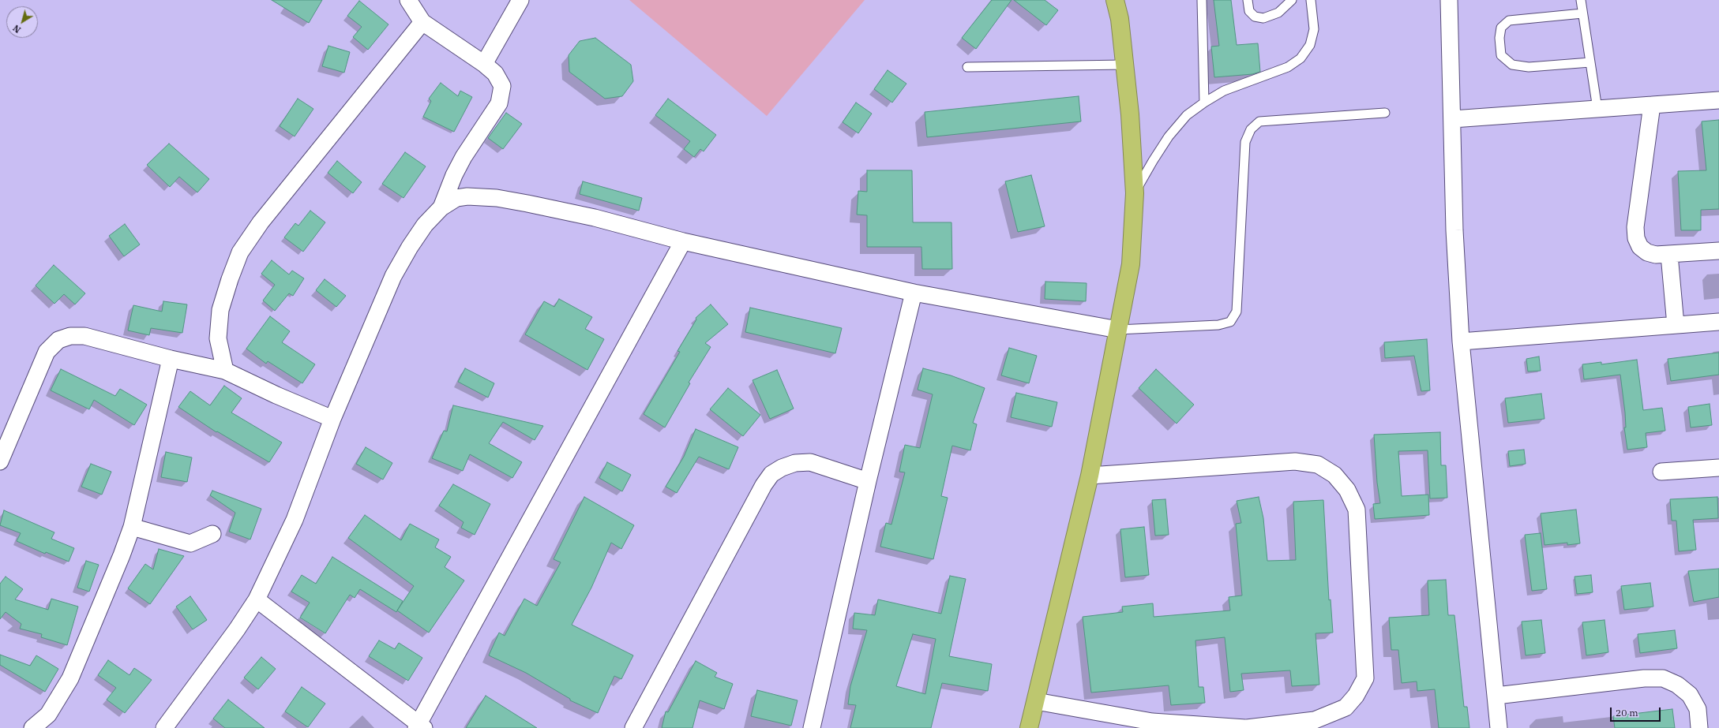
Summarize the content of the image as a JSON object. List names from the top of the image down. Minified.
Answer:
{"scale_bar":"20 m","north":"bottom left"}
